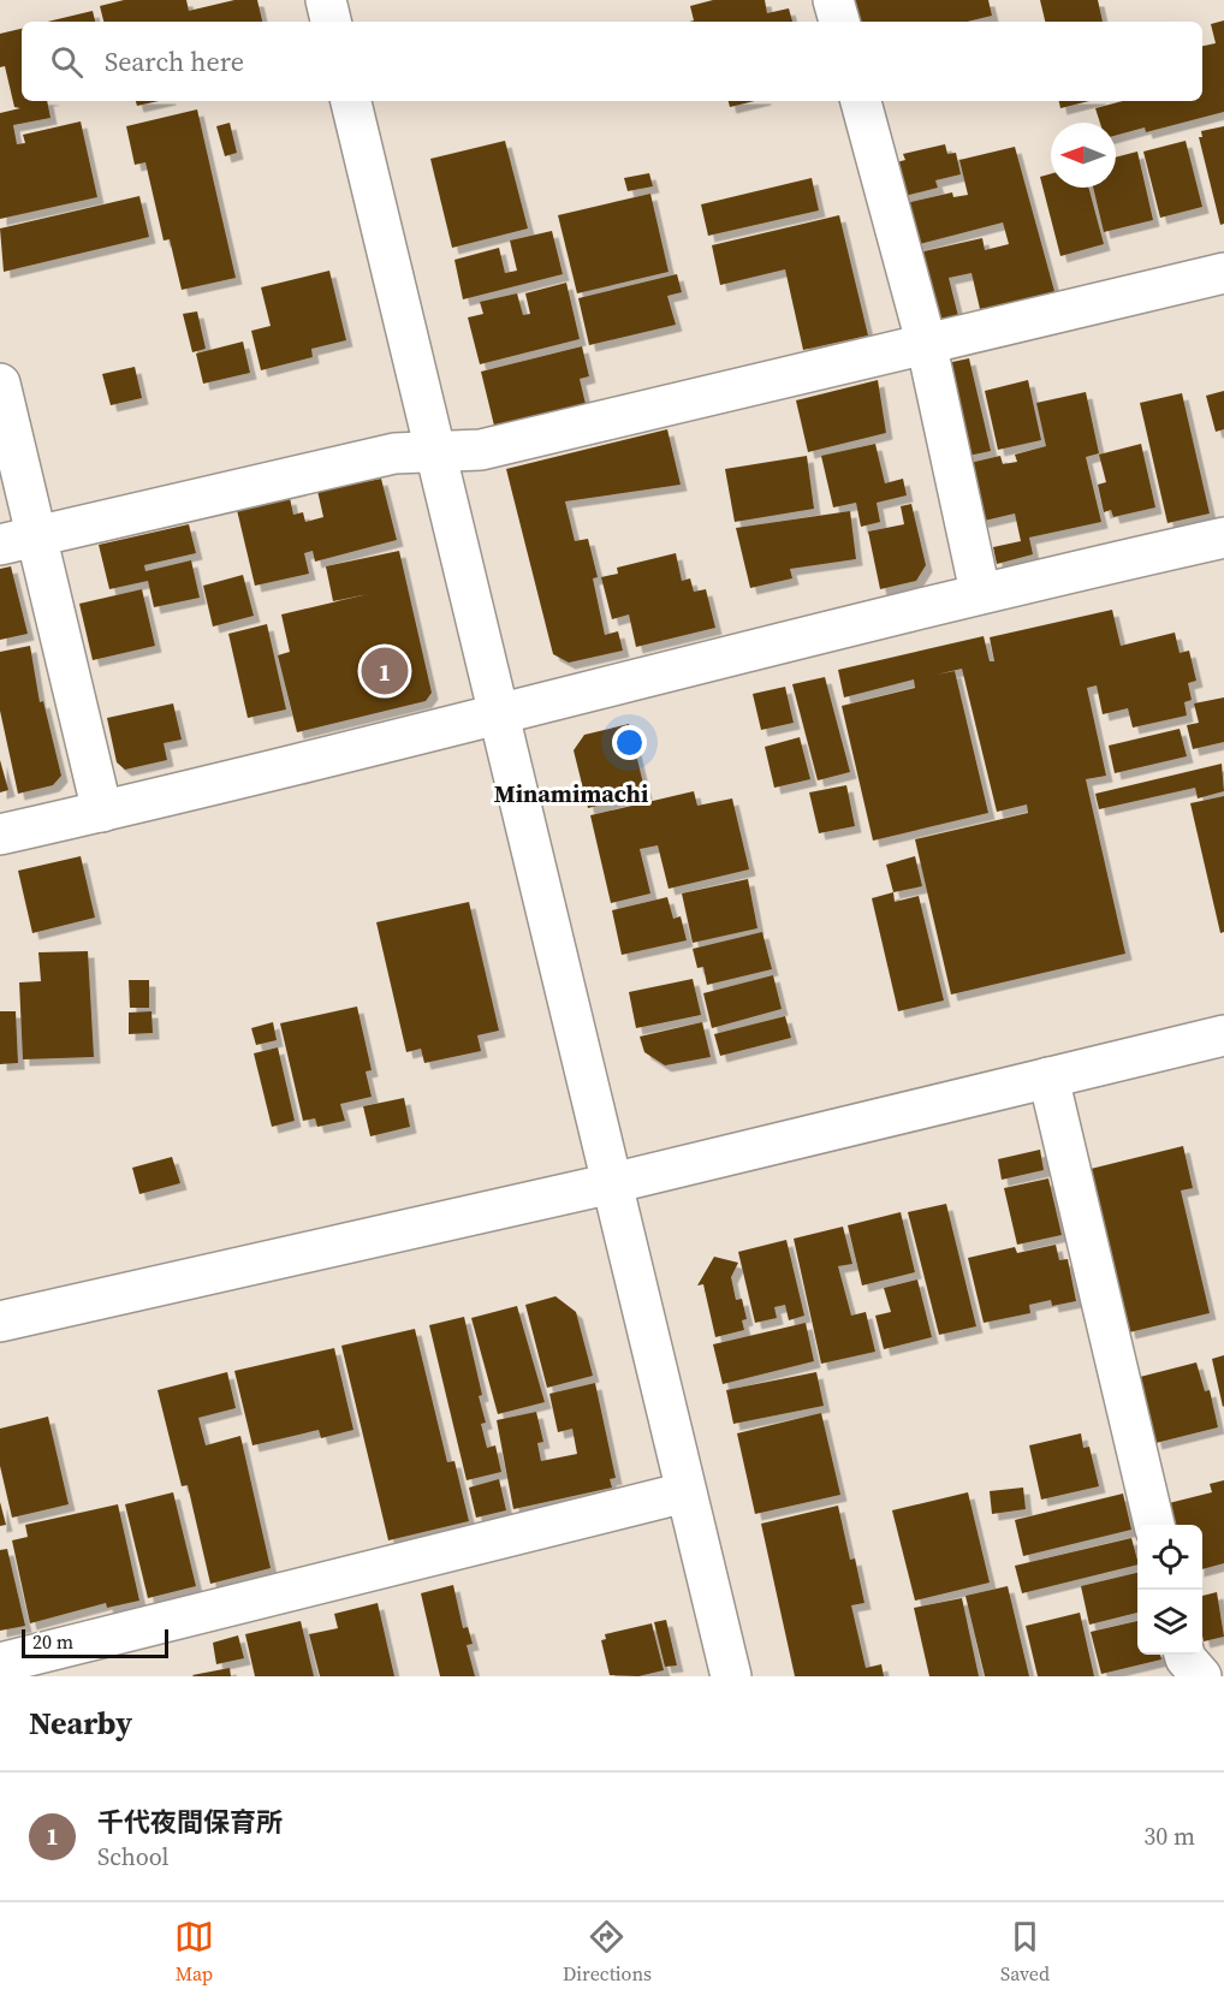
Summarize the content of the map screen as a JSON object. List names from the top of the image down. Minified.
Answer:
{"districts":["Minamimachi"],"scale_bar":"20 m","north":"left","page":{"search":"Search here","pins":"1","scale":"20 m","heading":"Nearby","list":[{"mark":"1","name":"千代夜間保育所","note":"School","value":"30 m"}],"nav":["Map","Directions","Saved"]}}
